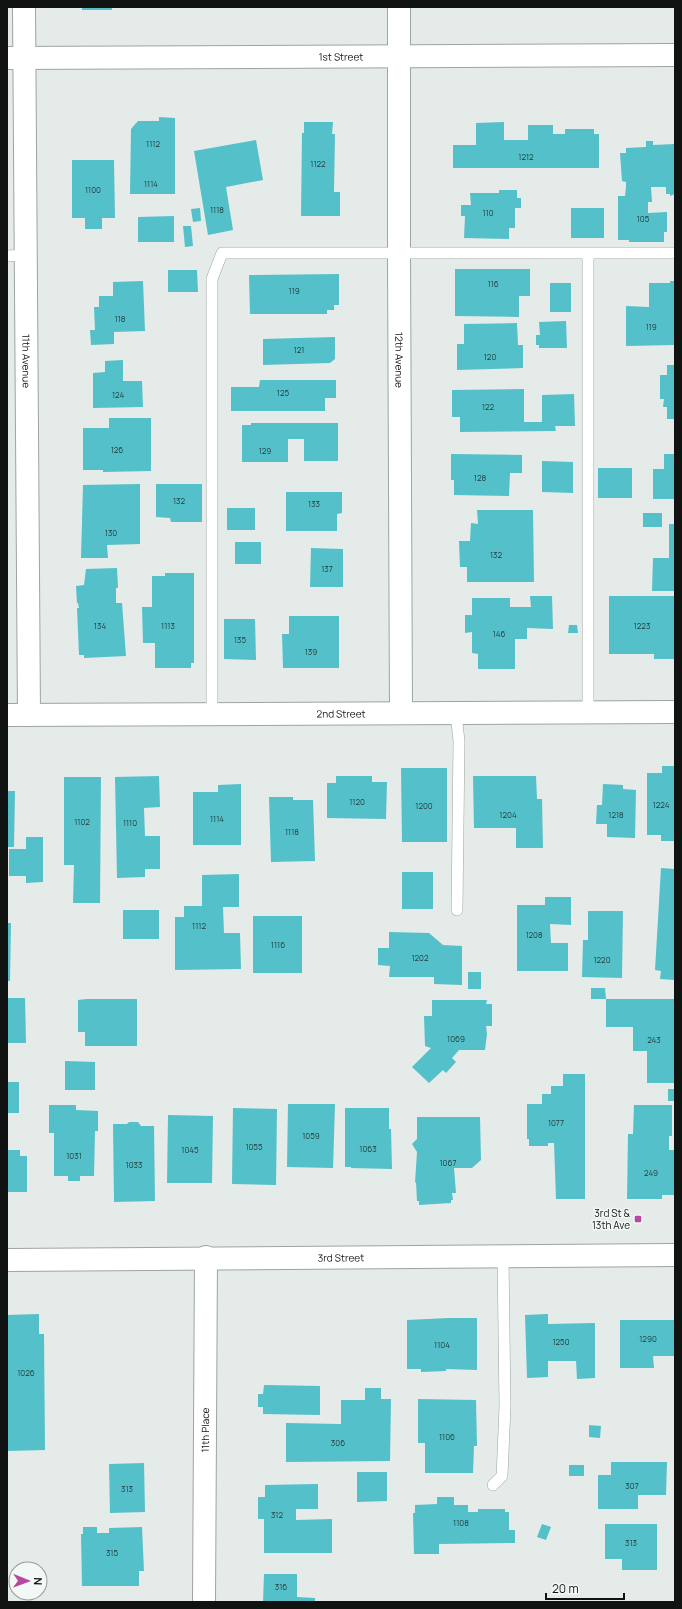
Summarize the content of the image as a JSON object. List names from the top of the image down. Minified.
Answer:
{"streets":{"street":["1st Street","12th Avenue","11th Avenue","2nd Street","3rd Street","11th Place"]},"crossings":[["1st Street","12th Avenue"],["1st Street","11th Avenue"],["12th Avenue","2nd Street"],["11th Avenue","2nd Street"],["3rd Street","11th Place"]],"places":{"transit":["3rd St & 13th Ave"]},"house_numbers":["1112","1212","1122","1114","1100","1118","110","105","116","119","118","119","121","120","125","124","122","126","129","128","132","133","130","132","137","134","1113","1223","146","135","139","1120","1224","1200","1204","1218","1114","1102","1110","1118","1112","1208","1116","1202","1220","1069","243","1077","1059","1055","1063","1045","1031","1067","1033","249","1290","1250","1104","1026","1106","306","307","313","312","1108","313","315","316"],"scale_bar":"20 m","north":"right"}
